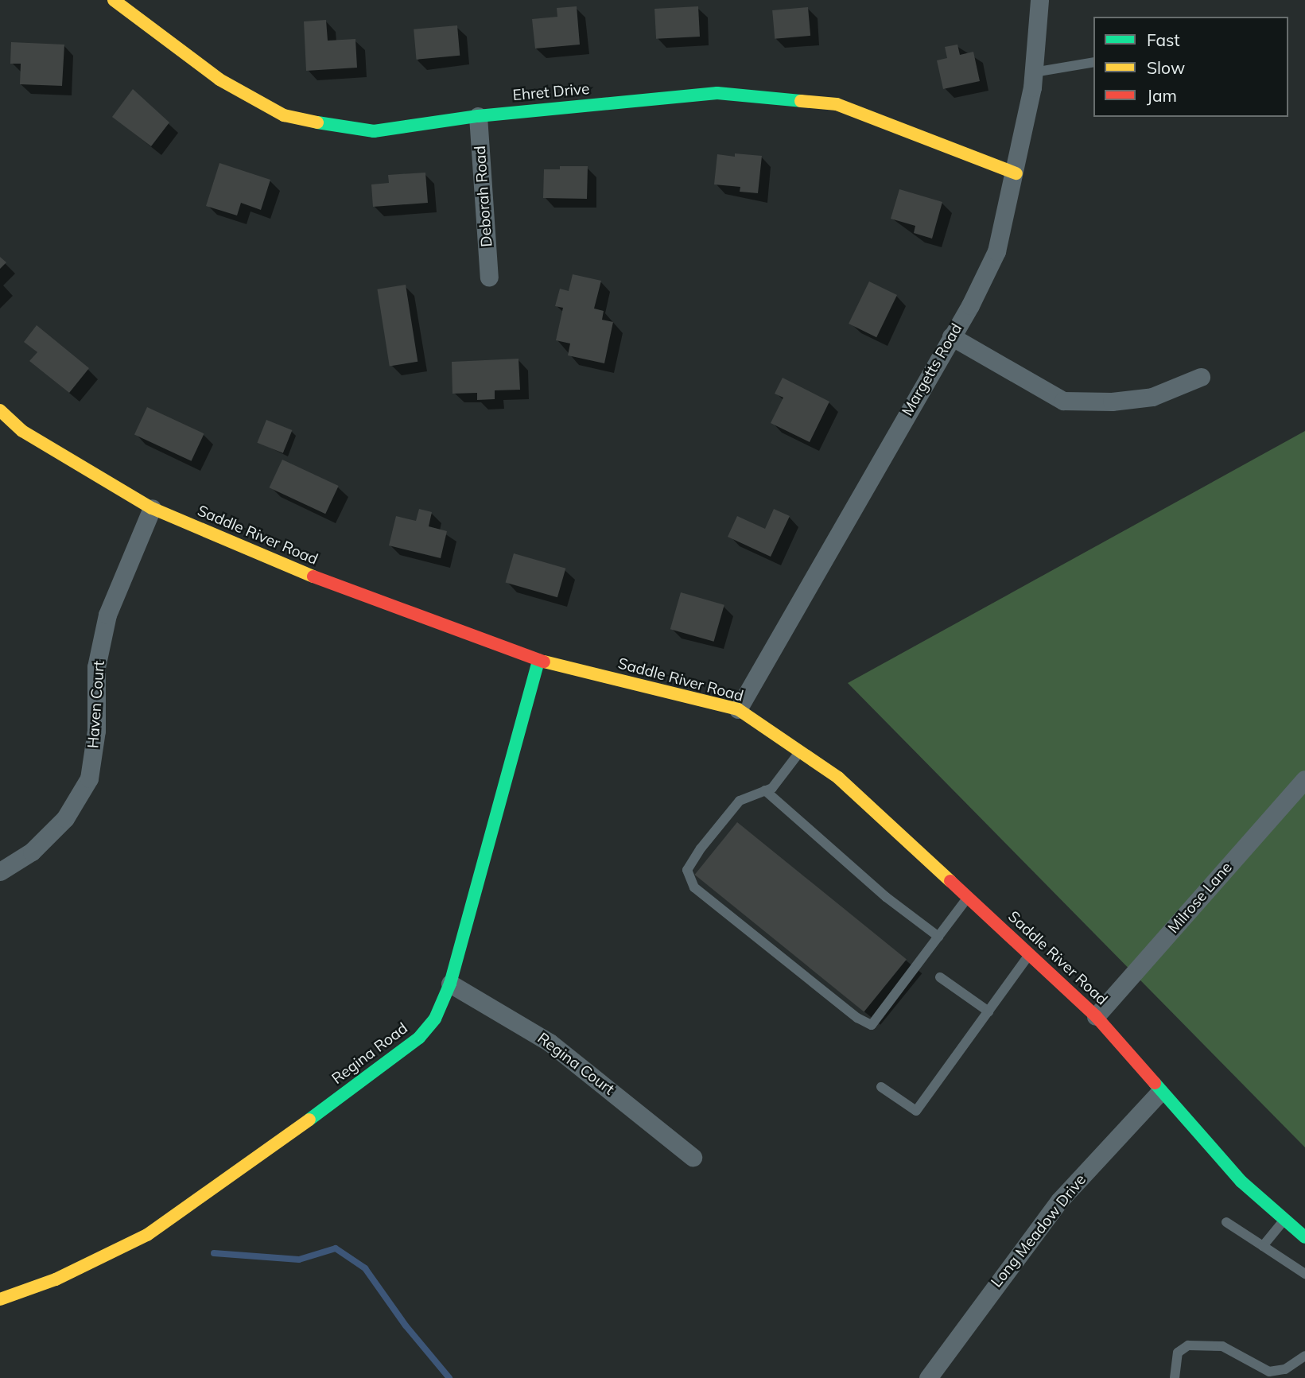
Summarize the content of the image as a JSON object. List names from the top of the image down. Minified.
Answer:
{"streets":{"street":["Ehret Drive","Deborah Road","Margetts Road","Saddle River Road","Haven Court","Milrose Lane","Regina Road","Regina Court","Long Meadow Drive"]},"crossings":[["Ehret Drive","Deborah Road"],["Ehret Drive","Margetts Road"],["Margetts Road","Saddle River Road"],["Saddle River Road","Haven Court"],["Saddle River Road","Milrose Lane"],["Saddle River Road","Regina Road"],["Saddle River Road","Long Meadow Drive"],["Regina Road","Regina Court"]],"legend":["Fast","Slow","Jam"]}
